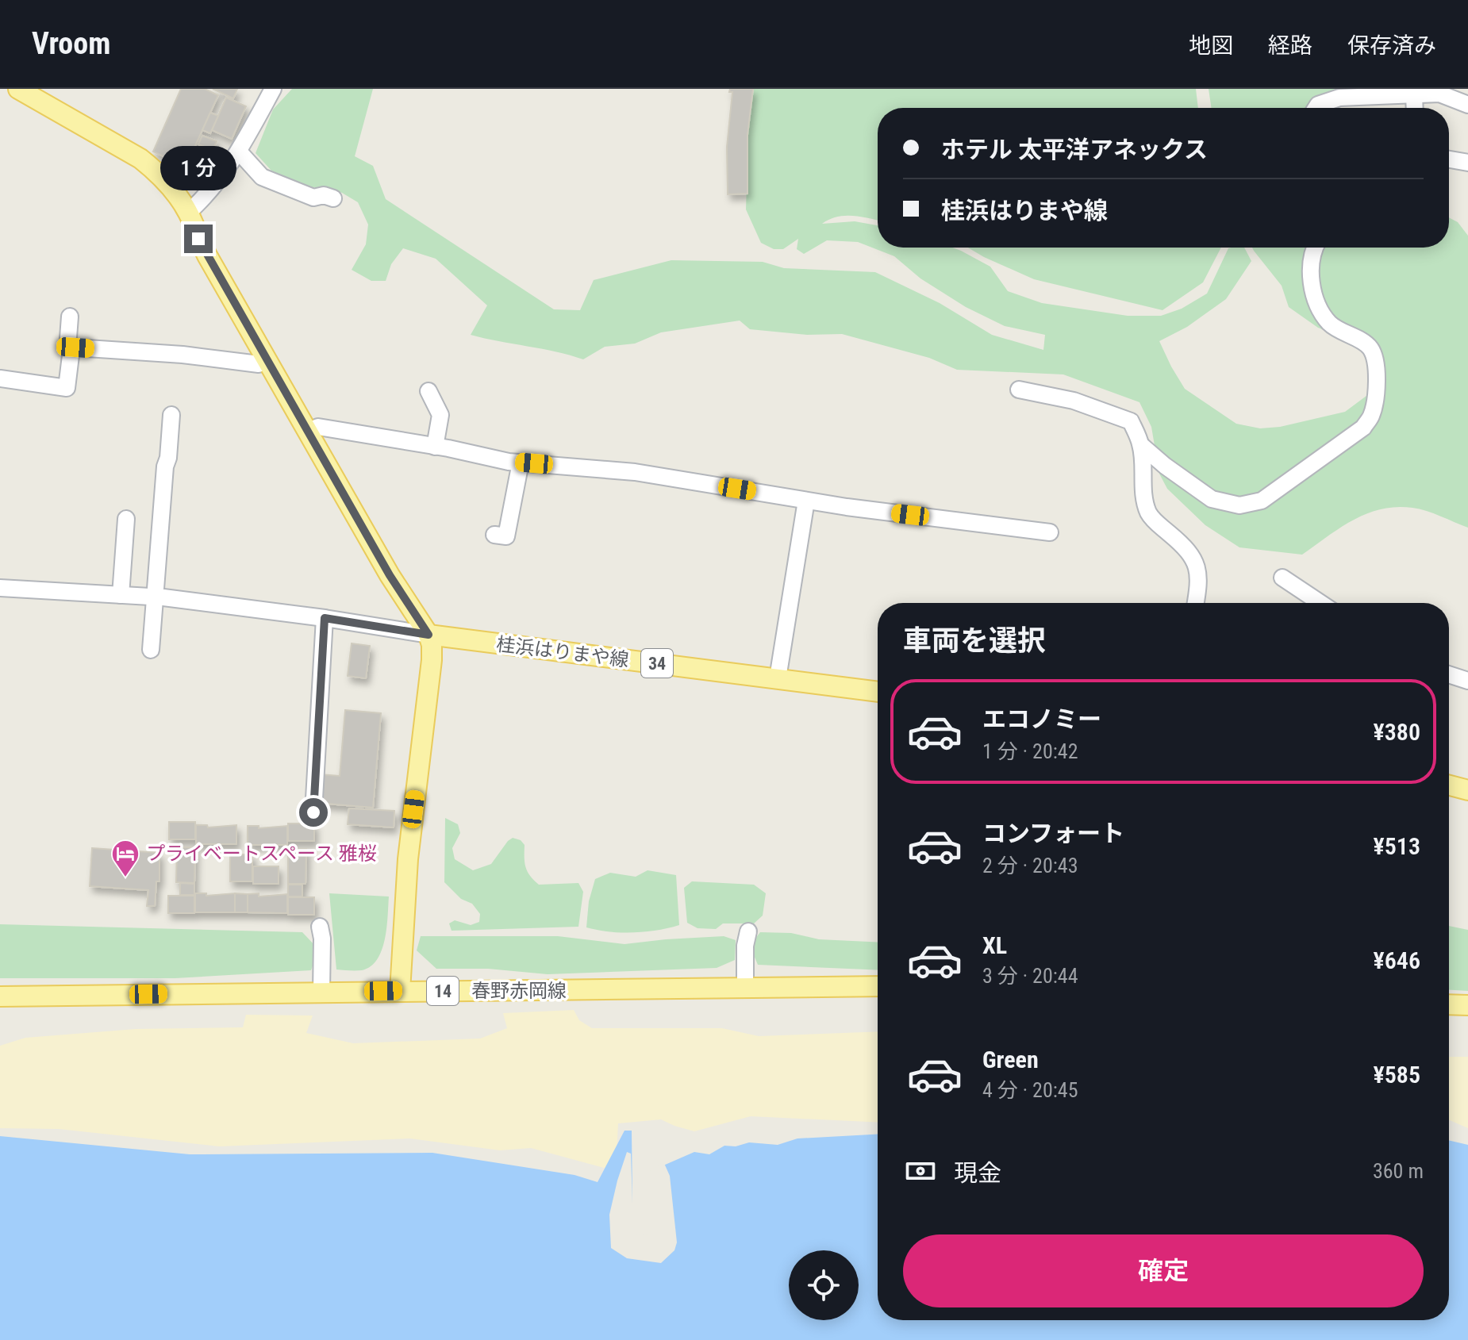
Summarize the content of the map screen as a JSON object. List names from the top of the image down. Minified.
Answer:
{"streets":{"main road":["桂浜はりまや線","34","14","春野赤岡線"]},"places":{"hotel":["プライベートスペース 雅桜"]},"page":{"header":"Vroom","nav":["地図","経路","保存済み"],"banner":["ホテル 太平洋アネックス","桂浜はりまや線"],"bubble":"1 分","heading":"車両を選択","list":[{"name":"エコノミー","note":"1 分 · 20:42","value":"¥380"},{"name":"コンフォート","note":"2 分 · 20:43","value":"¥513"},{"name":"XL","note":"3 分 · 20:44","value":"¥646"},{"name":"Green","note":"4 分 · 20:45","value":"¥585"}],"pay":["現金","360 m"],"buttons":"確定"}}
